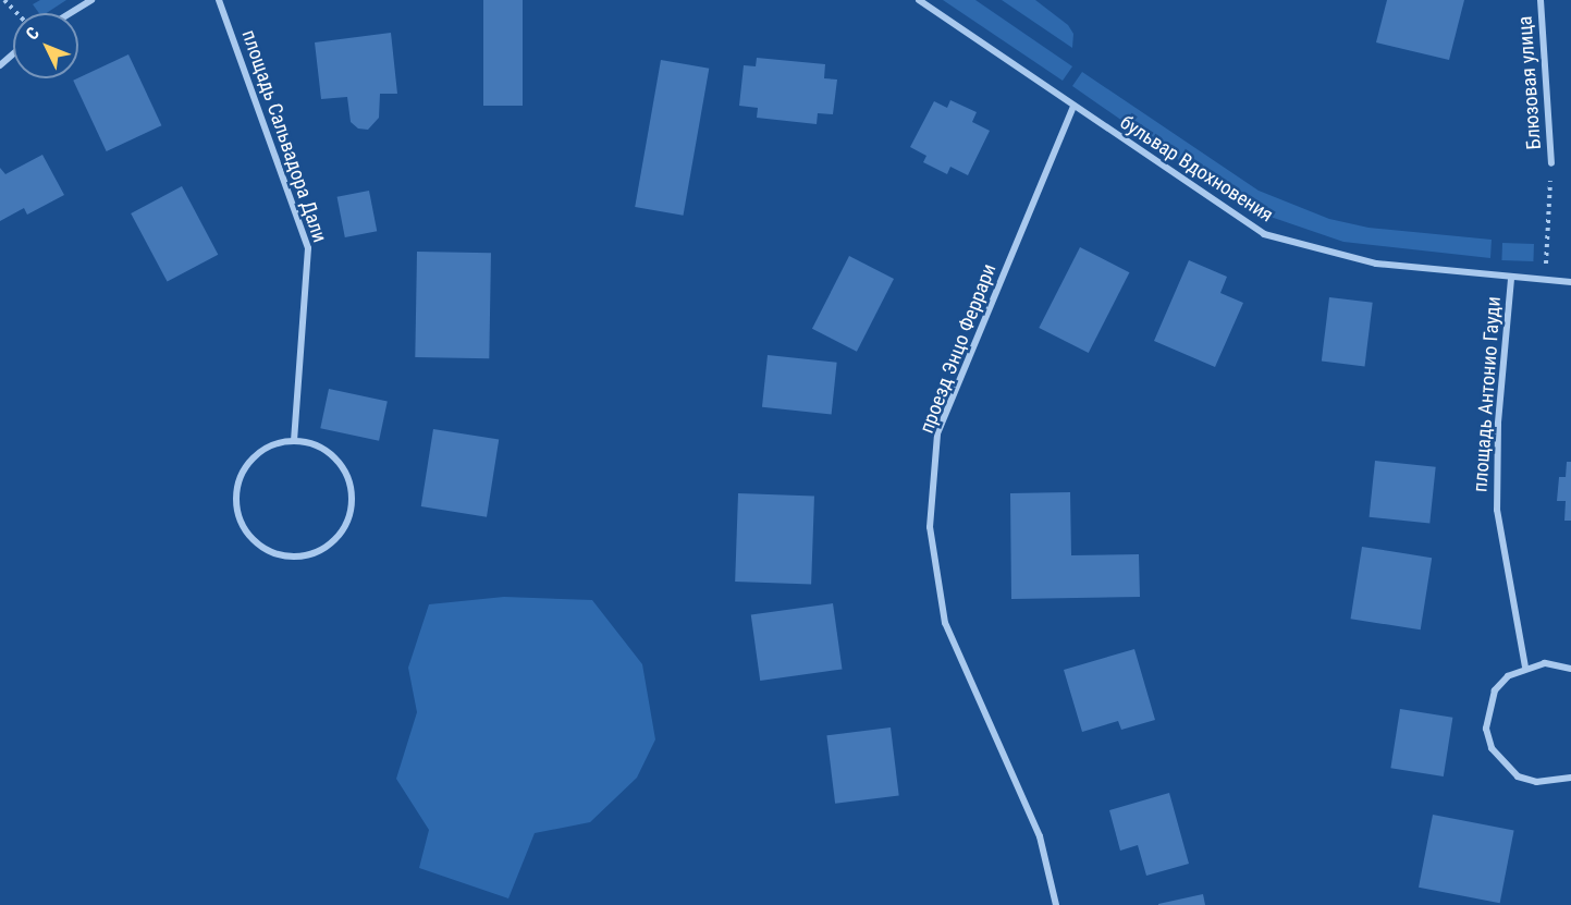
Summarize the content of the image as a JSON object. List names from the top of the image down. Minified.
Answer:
{"streets":{"street":["Блюзовая улица","площадь Сальвадора Дали","бульвар Вдохновения","проезд Энцо Феррари","площадь Антонио Гауди"]},"crossings":[["бульвар Вдохновения","проезд Энцо Феррари"],["бульвар Вдохновения","площадь Антонио Гауди"]],"north":"top left"}
